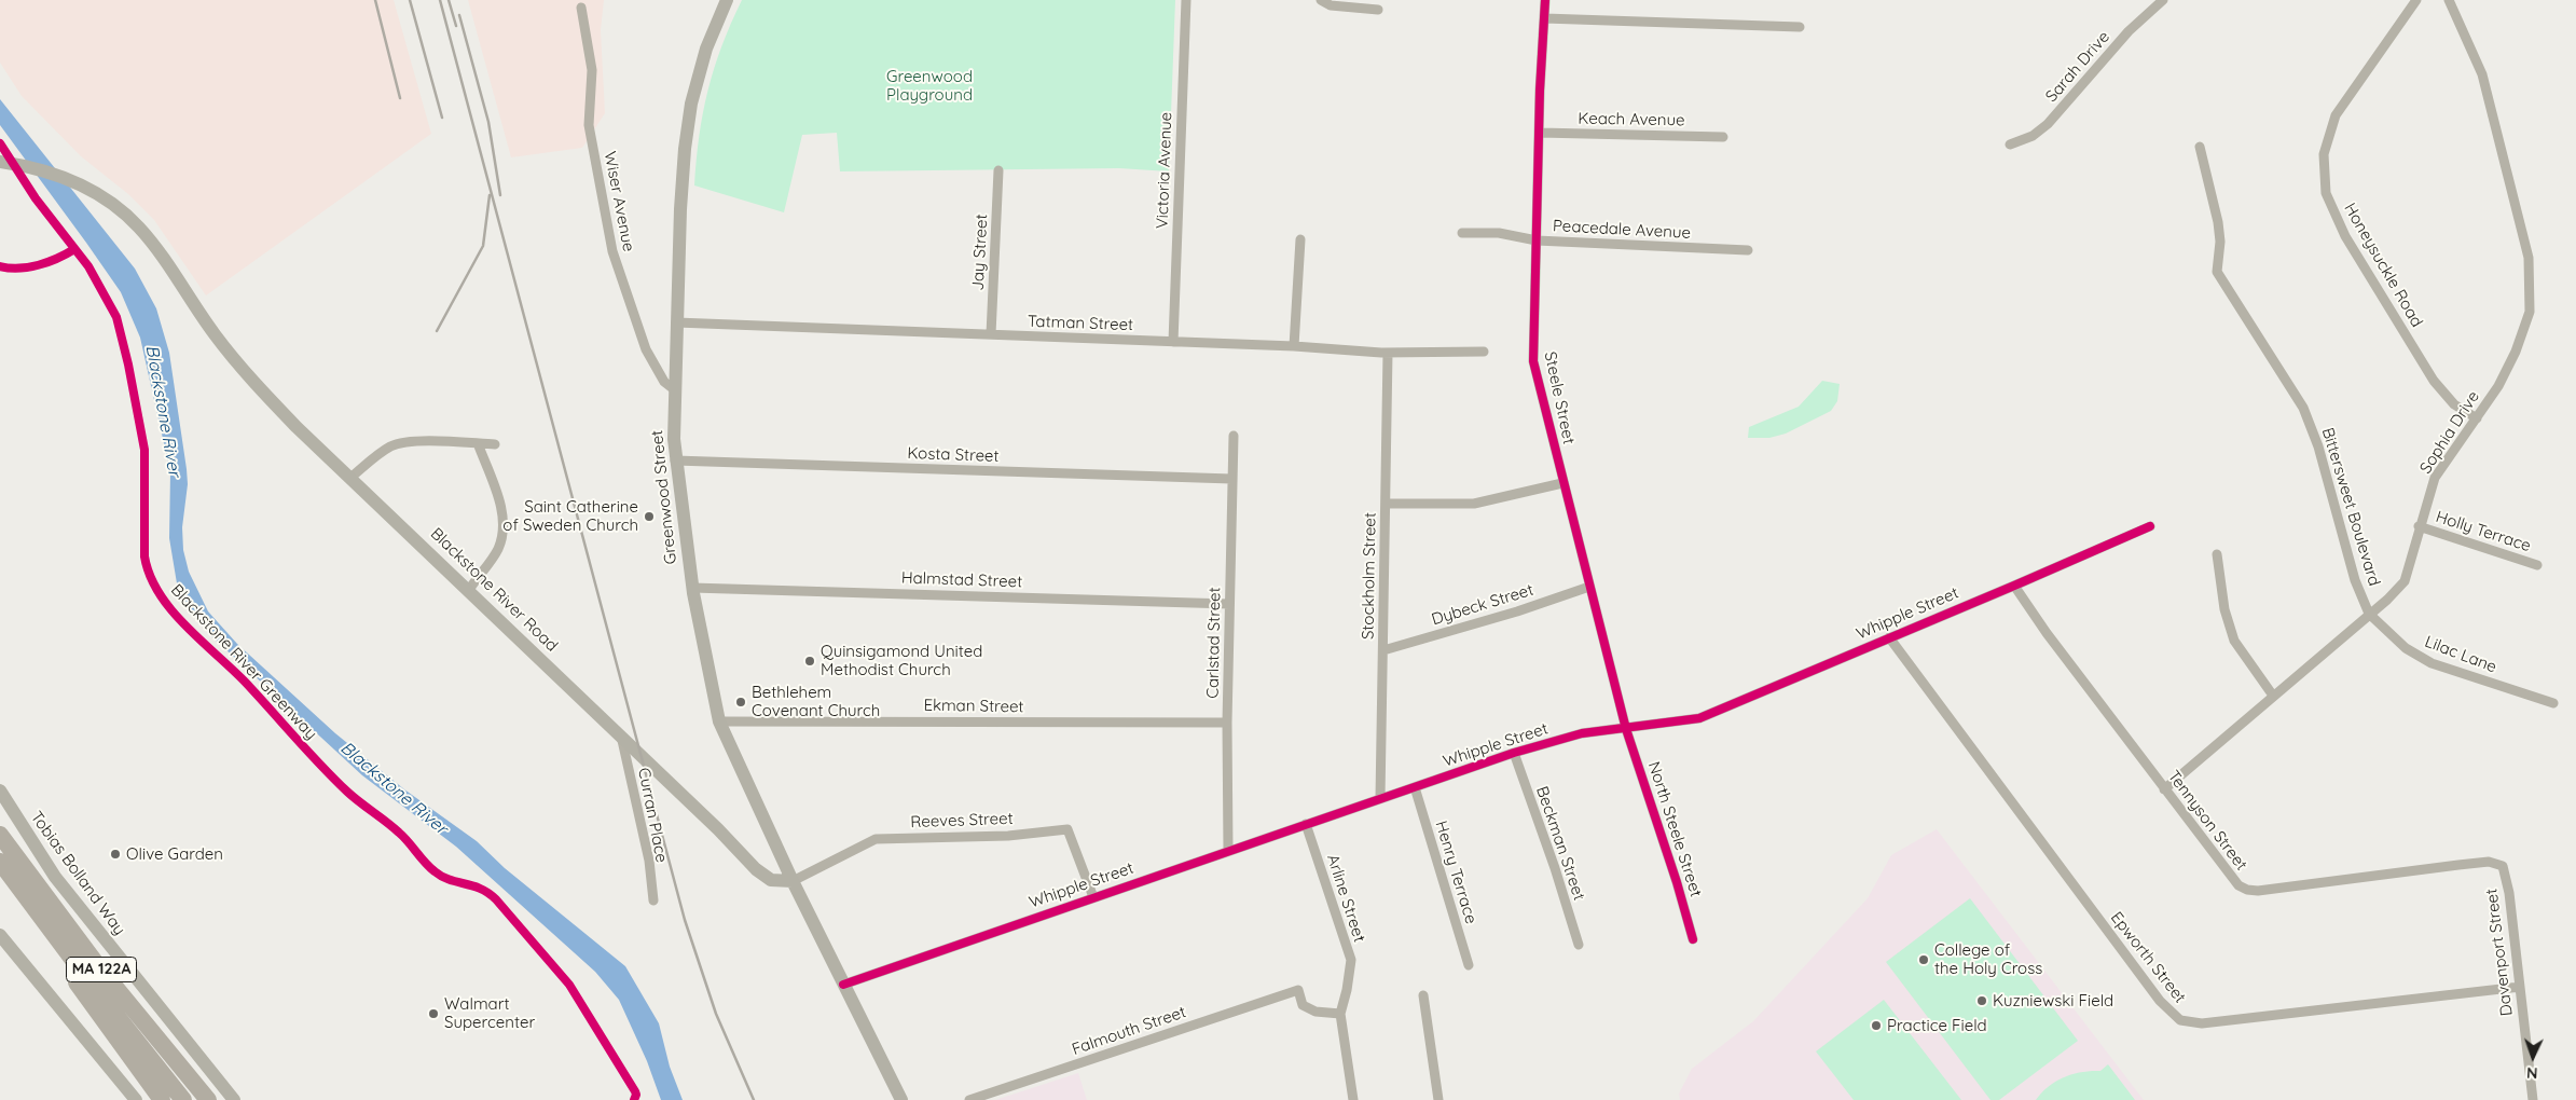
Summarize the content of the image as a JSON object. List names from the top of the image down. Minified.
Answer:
{"streets":{"highway":["MA 122A"],"main road":["Greenwood Street","Blackstone River Road","Tobias Bolland Way"],"street":["Sarah Drive","Keach Avenue","Victoria Avenue","Wiser Avenue","Peacedale Avenue","Jay Street","Honeysuckle Road","Tatman Street","Steele Street","Sophia Drive","Kosta Street","Bittersweet Boulevard","Holly Terrace","Stockholm Street","Halmstad Street","Dybeck Street","Whipple Street","Carlstad Street","Lilac Lane","Ekman Street","Curran Place","Reeves Street","Tennyson Street","North Steele Street","Beckman Street","Henry Terrace","Arline Street","Davenport Street","Epworth Street","Falmouth Street"],"cycle path":["Blackstone River Greenway"]},"crossings":[["Keach Avenue","Steele Street"],["Victoria Avenue","Tatman Street"],["Wiser Avenue","Greenwood Street"],["Peacedale Avenue","Steele Street"],["Jay Street","Tatman Street"],["Honeysuckle Road","Sophia Drive"],["Tatman Street","Greenwood Street"],["Tatman Street","Stockholm Street"],["Steele Street","Dybeck Street"],["Steele Street","Whipple Street"],["Steele Street","North Steele Street"],["Sophia Drive","Bittersweet Boulevard"],["Sophia Drive","Holly Terrace"],["Sophia Drive","Lilac Lane"],["Sophia Drive","Tennyson Street"],["Kosta Street","Greenwood Street"],["Kosta Street","Carlstad Street"],["Greenwood Street","Halmstad Street"],["Greenwood Street","Blackstone River Road"],["Greenwood Street","Ekman Street"],["Greenwood Street","Reeves Street"],["Bittersweet Boulevard","Lilac Lane"],["Stockholm Street","Dybeck Street"],["Stockholm Street","Whipple Street"],["Halmstad Street","Carlstad Street"],["Blackstone River Road","Curran Place"],["Blackstone River Road","Reeves Street"],["Whipple Street","Carlstad Street"],["Whipple Street","Reeves Street"],["Whipple Street","Tennyson Street"],["Whipple Street","North Steele Street"],["Whipple Street","Beckman Street"],["Whipple Street","Henry Terrace"],["Whipple Street","Arline Street"],["Whipple Street","Epworth Street"],["Carlstad Street","Ekman Street"],["Tennyson Street","Davenport Street"],["Arline Street","Falmouth Street"],["Davenport Street","Epworth Street"]],"water":["Blackstone River"],"parks":["Greenwood Playground"],"places":["Saint Catherine of Sweden Church","Quinsigamond United Methodist Church","Bethlehem Covenant Church","Olive Garden","College of the Holy Cross","Kuzniewski Field","Walmart Supercenter","Practice Field"],"north":"bottom"}
